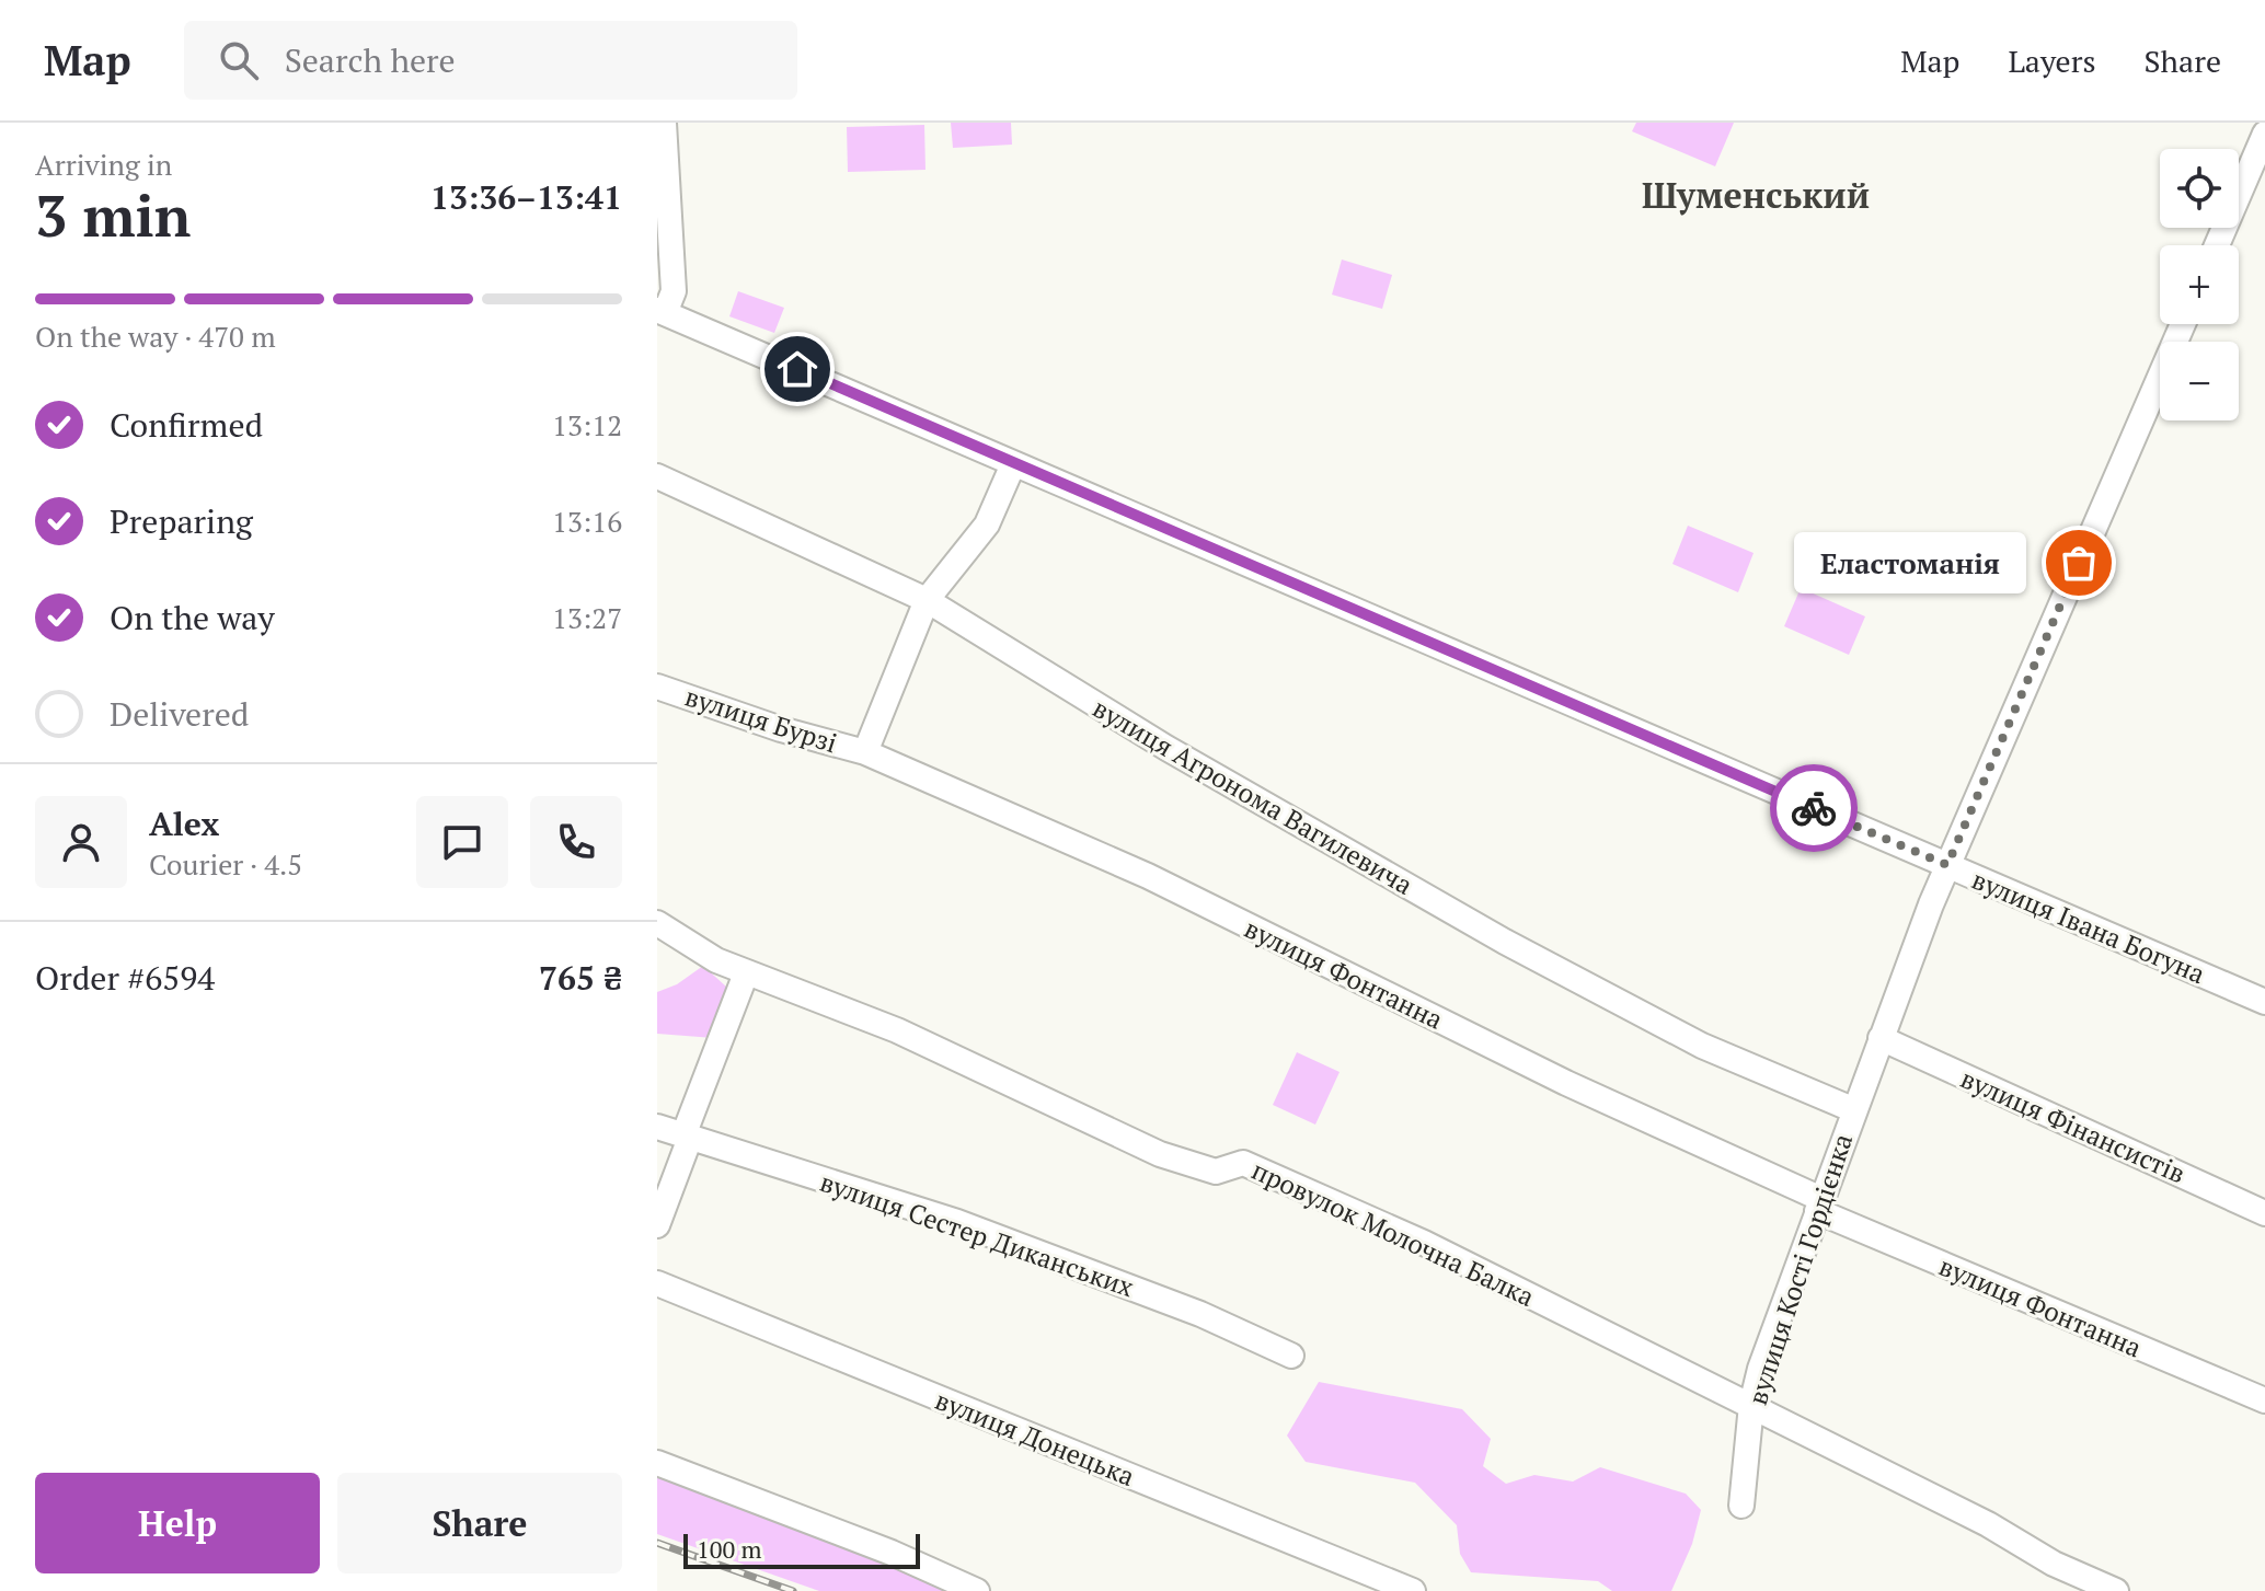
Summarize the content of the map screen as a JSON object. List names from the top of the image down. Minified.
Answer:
{"streets":{"street":["вулиця Бурзі","вулиця Агронома Вагилевича","вулиця Івана Богуна","вулиця Фонтанна","вулиця Фінансистів","провулок Молочна Балка","вулиця Сестер Диканських","вулиця Кості Гордієнка","вулиця Донецька"]},"crossings":[["вулиця Бурзі","вулиця Фонтанна"],["вулиця Агронома Вагилевича","вулиця Кості Гордієнка"],["вулиця Івана Богуна","вулиця Кості Гордієнка"],["вулиця Фонтанна","вулиця Кості Гордієнка"],["вулиця Фінансистів","вулиця Кості Гордієнка"],["провулок Молочна Балка","вулиця Кості Гордієнка"]],"districts":["Шуменський"],"places":["Еластоманія"],"scale_bar":"100 m","page":{"header":"Map","search":"Search here","nav":["Map","Layers","Share"],"heading":["3 min","Arriving in","13:36–13:41"],"panel":["Alex","Courier · 4.5","Order #6594","765 ₴"],"map_buttons":["+","−"],"bar":"On the way · 470 m","list":[["Confirmed","13:12"],["Preparing","13:16"],["On the way","13:27"],"Delivered"],"bubble":"Еластоманія","buttons":["Help","Share"],"scale":"100 m"}}
